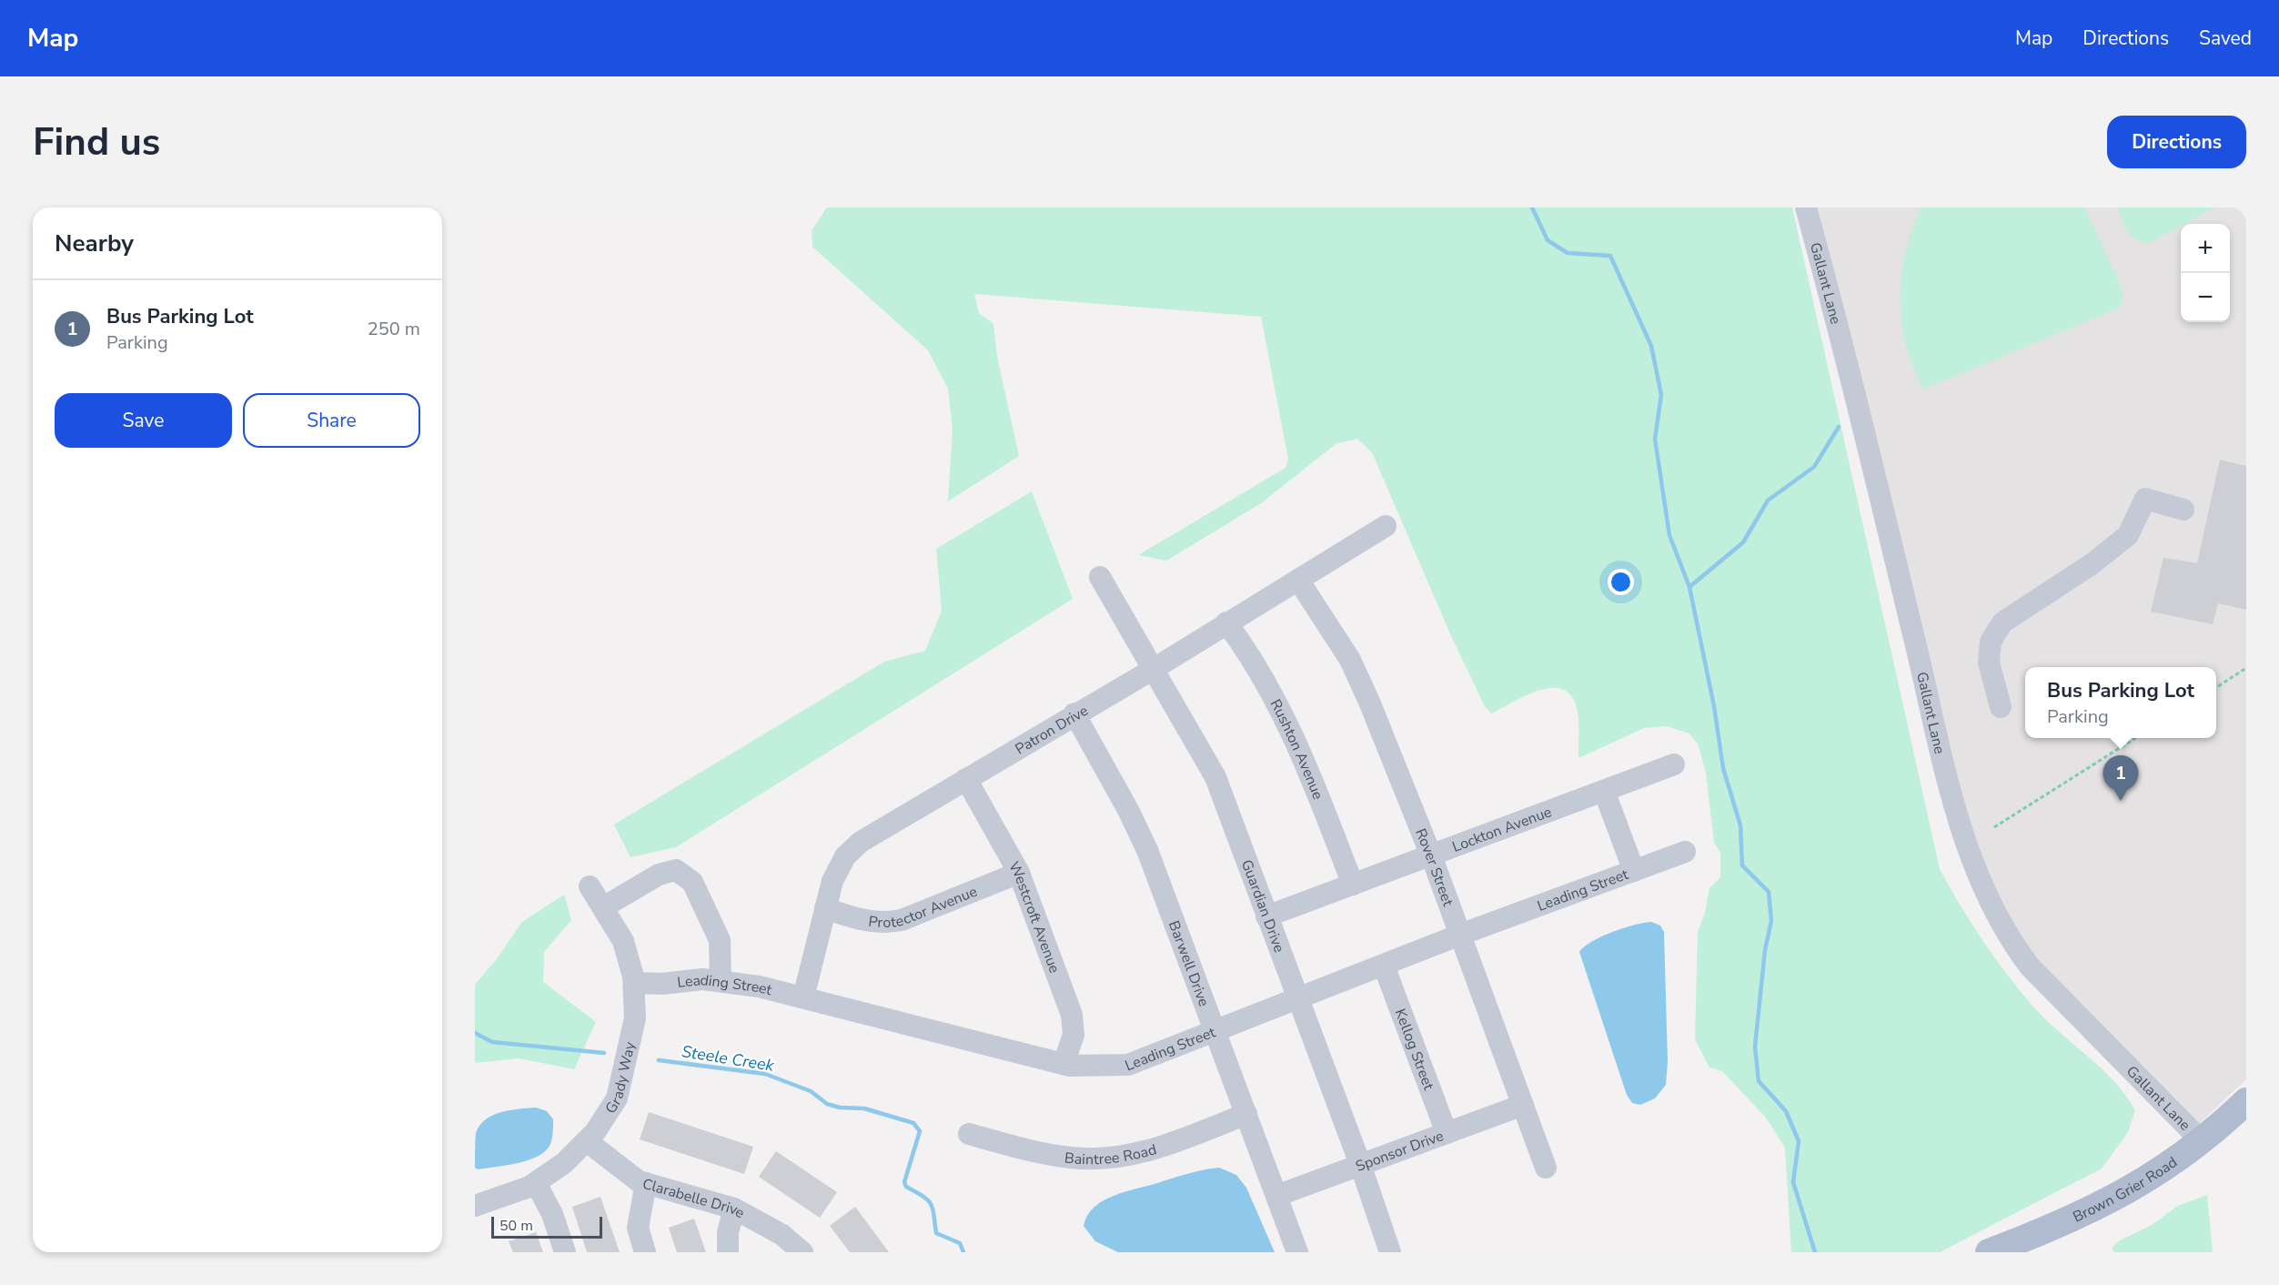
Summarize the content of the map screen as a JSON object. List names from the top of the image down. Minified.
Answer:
{"streets":{"main road":["Brown Grier Road"],"street":["Gallant Lane","Patron Drive","Rushton Avenue","Lockton Avenue","Rover Street","Leading Street","Protector Avenue","Guardian Drive","Westcroft Avenue","Barwell Drive","Kellog Street","Grady Way","Sponsor Drive","Baintree Road","Clarabelle Drive"]},"crossings":[["Gallant Lane","Brown Grier Road"],["Patron Drive","Rushton Avenue"],["Patron Drive","Rover Street"],["Patron Drive","Leading Street"],["Patron Drive","Protector Avenue"],["Patron Drive","Guardian Drive"],["Patron Drive","Westcroft Avenue"],["Patron Drive","Barwell Drive"],["Rushton Avenue","Lockton Avenue"],["Lockton Avenue","Rover Street"],["Lockton Avenue","Guardian Drive"],["Rover Street","Leading Street"],["Rover Street","Sponsor Drive"],["Leading Street","Guardian Drive"],["Leading Street","Westcroft Avenue"],["Leading Street","Barwell Drive"],["Leading Street","Kellog Street"],["Leading Street","Grady Way"],["Protector Avenue","Westcroft Avenue"],["Guardian Drive","Sponsor Drive"],["Barwell Drive","Sponsor Drive"],["Barwell Drive","Baintree Road"],["Kellog Street","Sponsor Drive"],["Grady Way","Clarabelle Drive"]],"water":["Steele Creek"],"scale_bar":"50 m","page":{"header":"Map","nav":["Map","Directions","Saved"],"buttons":["Directions",["Save","Share"]],"title":"Find us","heading":"Nearby","map_buttons":["+","−"],"list":[{"mark":"1","name":"Bus Parking Lot","note":"Parking","value":"250 m"}],"popup":["Bus Parking Lot","Parking"],"pins":"1","scale":"50 m"}}
